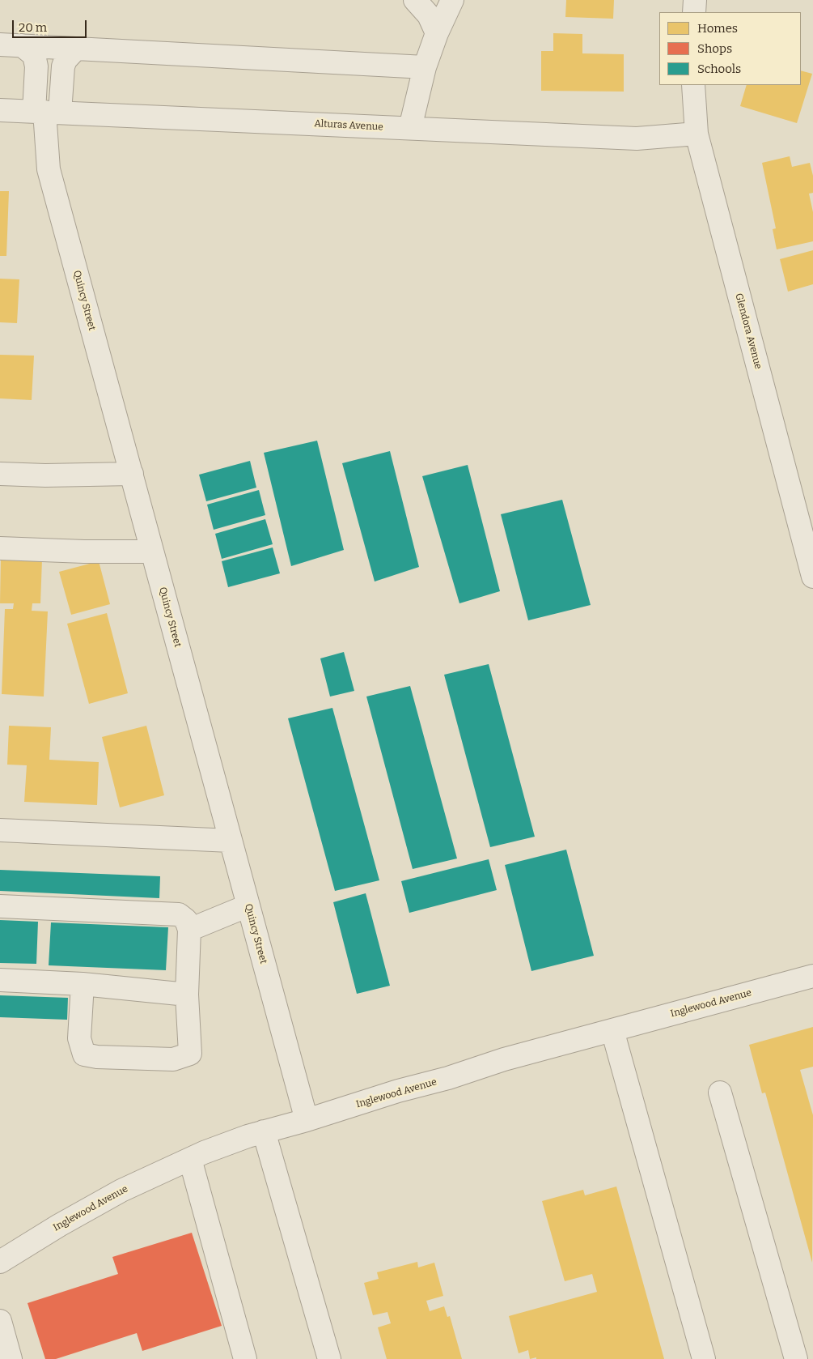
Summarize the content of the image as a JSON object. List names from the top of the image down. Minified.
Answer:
{"streets":{"street":["Alturas Avenue","Quincy Street","Glendora Avenue","Inglewood Avenue"]},"crossings":[["Alturas Avenue","Quincy Street"],["Alturas Avenue","Glendora Avenue"],["Quincy Street","Inglewood Avenue"]],"legend":["Homes","Shops","Schools"],"scale_bar":"20 m"}
